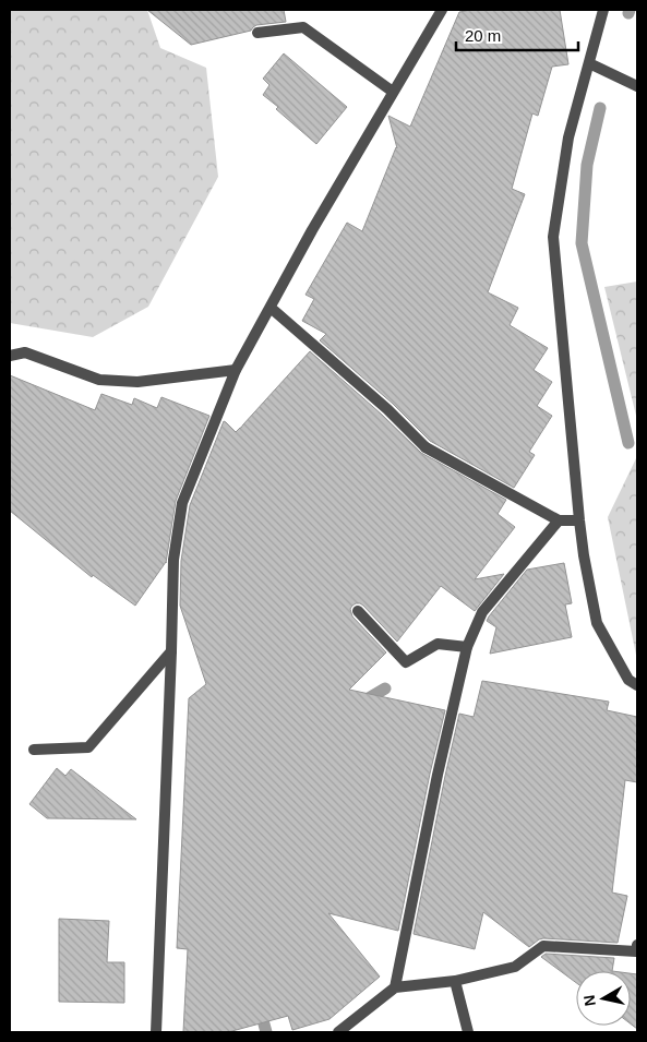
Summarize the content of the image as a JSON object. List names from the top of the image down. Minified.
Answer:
{"scale_bar":"20 m","north":"left"}
